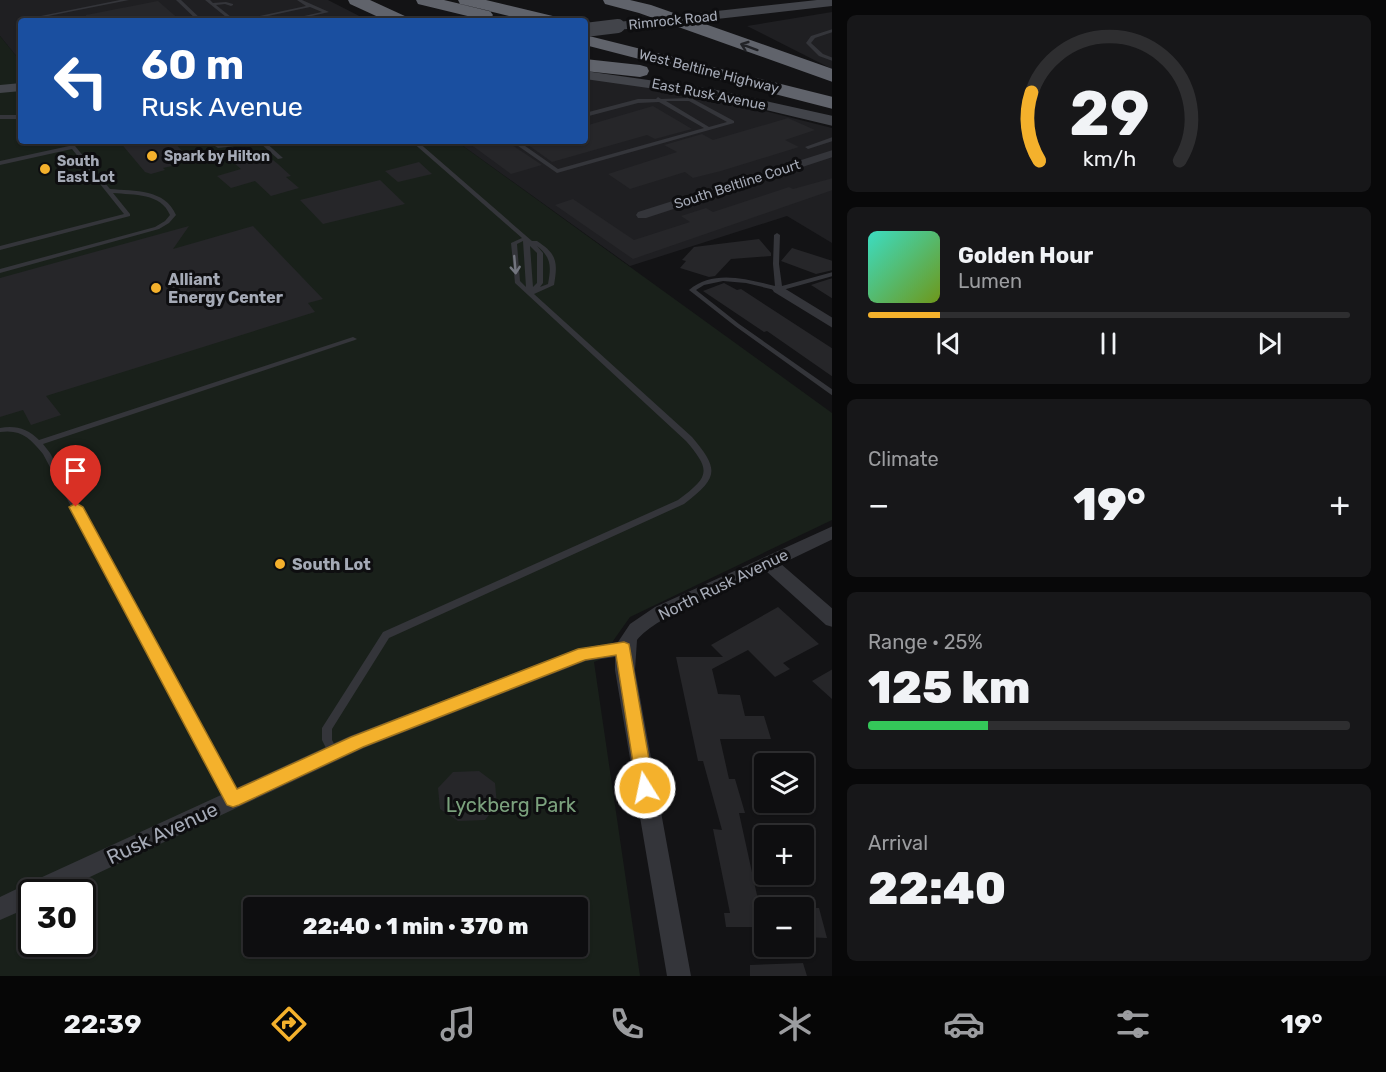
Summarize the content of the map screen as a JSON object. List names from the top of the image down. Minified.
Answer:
{"streets":{"highway":["West Beltline Highway"],"main road":["Rimrock Road","East Rusk Avenue"],"street":["South Beltline Court","North Rusk Avenue","Rusk Avenue"]},"crossings":[["Rimrock Road","West Beltline Highway"],["North Rusk Avenue","Rusk Avenue"]],"parks":["Lyckberg Park"],"places":["Spark by Hilton","South East Lot","Alliant Energy Center","South Lot"],"page":{"turn":["60 m","Rusk Avenue"],"song":["Golden Hour","Lumen"],"tile":["Climate",["Range · 25%","125 km"],["Arrival","22:40"]],"heat":["−","19°","+"],"map_buttons":["+","−"],"limit":"30","trip":"22:40 · 1 min · 370 m","tabs":["22:39","19°"],"gauge":["29","km/h"]}}
